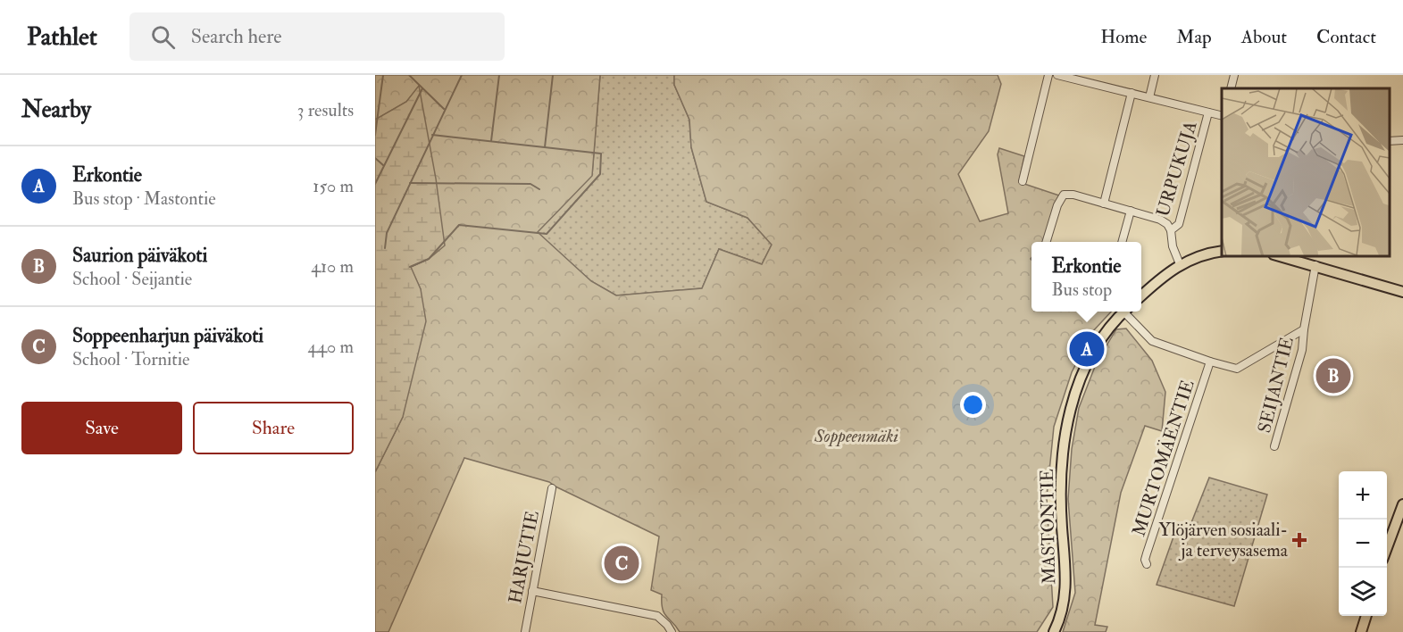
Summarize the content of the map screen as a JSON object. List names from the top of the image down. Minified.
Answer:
{"streets":{"main road":["MASTONTIE"],"street":["URPUKUJA","SEIJANTIE","MURTOMÄENTIE","HARJUTIE"]},"parks":["Soppeenmäki"],"places":{"health":["Ylöjärven sosiaali- ja terveysasema"]},"page":{"header":"Pathlet","search":"Search here","nav":["Home","Map","About","Contact"],"heading":["Nearby","3 results"],"list":[{"mark":"A","name":"Erkontie","note":"Bus stop · Mastontie","value":"150 m"},{"mark":"B","name":"Saurion päiväkoti","note":"School · Seijantie","value":"410 m"},{"mark":"C","name":"Soppeenharjun päiväkoti","note":"School · Tornitie","value":"440 m"}],"popup":["Erkontie","Bus stop"],"pins":["A","B","C"],"buttons":["Save","Share"],"map_buttons":["+","−"]}}
